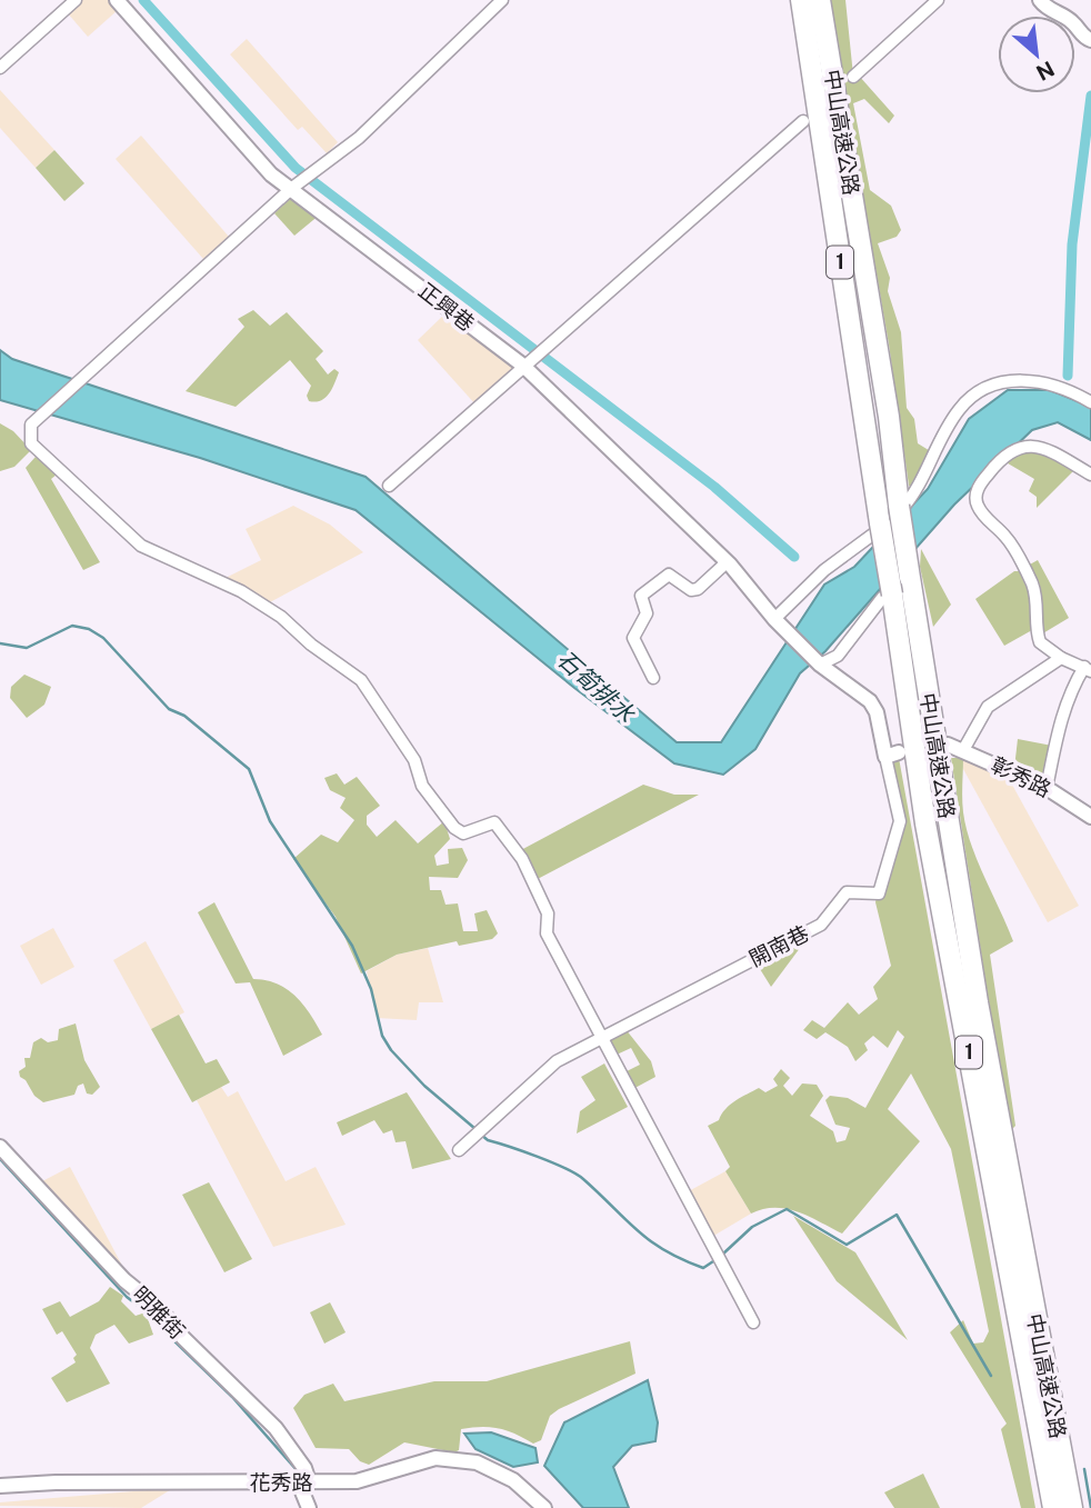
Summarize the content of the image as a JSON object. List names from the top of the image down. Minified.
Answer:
{"streets":{"highway":["中山高速公路","1"],"street":["正興巷","彰秀路","開南巷","明雅街","花秀路"]},"crossings":[["正興巷","開南巷"],["明雅街","花秀路"]],"water":["石筍排水"],"north":"bottom right"}
